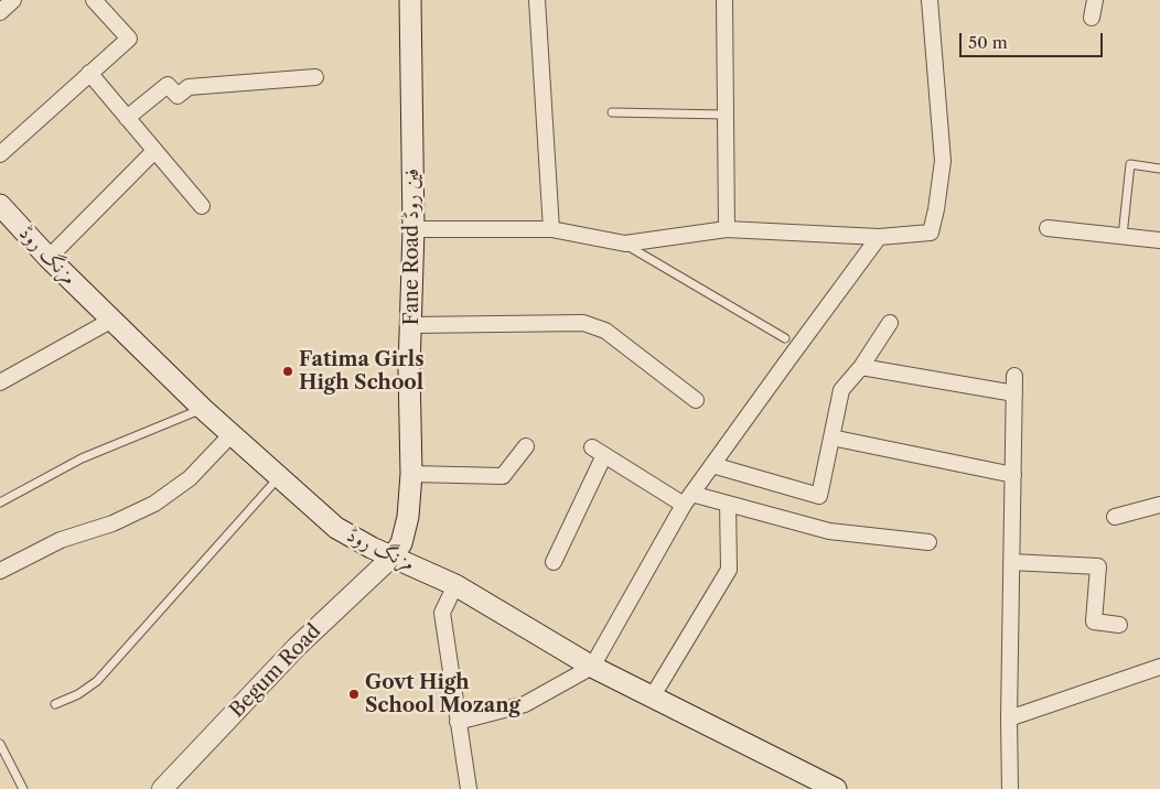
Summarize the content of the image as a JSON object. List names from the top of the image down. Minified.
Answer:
{"streets":{"main road":["Fane Road فین روڈ","مزنگ روڈ"],"street":["Begum Road"]},"crossings":[["Fane Road فین روڈ","مزنگ روڈ"],["Fane Road فین روڈ","Begum Road"],["مزنگ روڈ","Begum Road"]],"places":["Fatima Girls High School","Govt High School Mozang"],"scale_bar":"50 m"}
